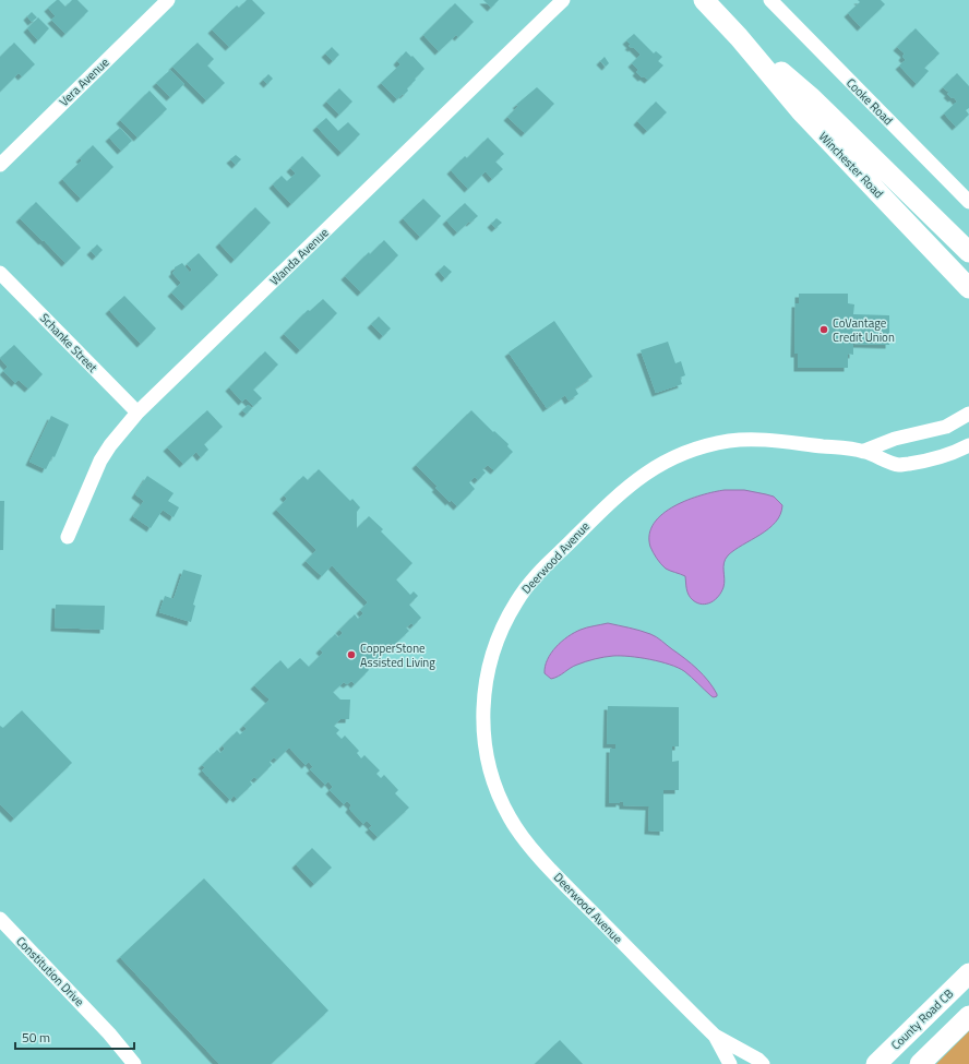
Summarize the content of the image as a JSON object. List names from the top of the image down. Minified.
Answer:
{"streets":{"main road":["Winchester Road","County Road CB"],"street":["Vera Avenue","Cooke Road","Wanda Avenue","Schanke Street","Deerwood Avenue","Constitution Drive"]},"crossings":[["Wanda Avenue","Schanke Street"]],"places":["CoVantage Credit Union","CopperStone Assisted Living"],"scale_bar":"50 m"}
